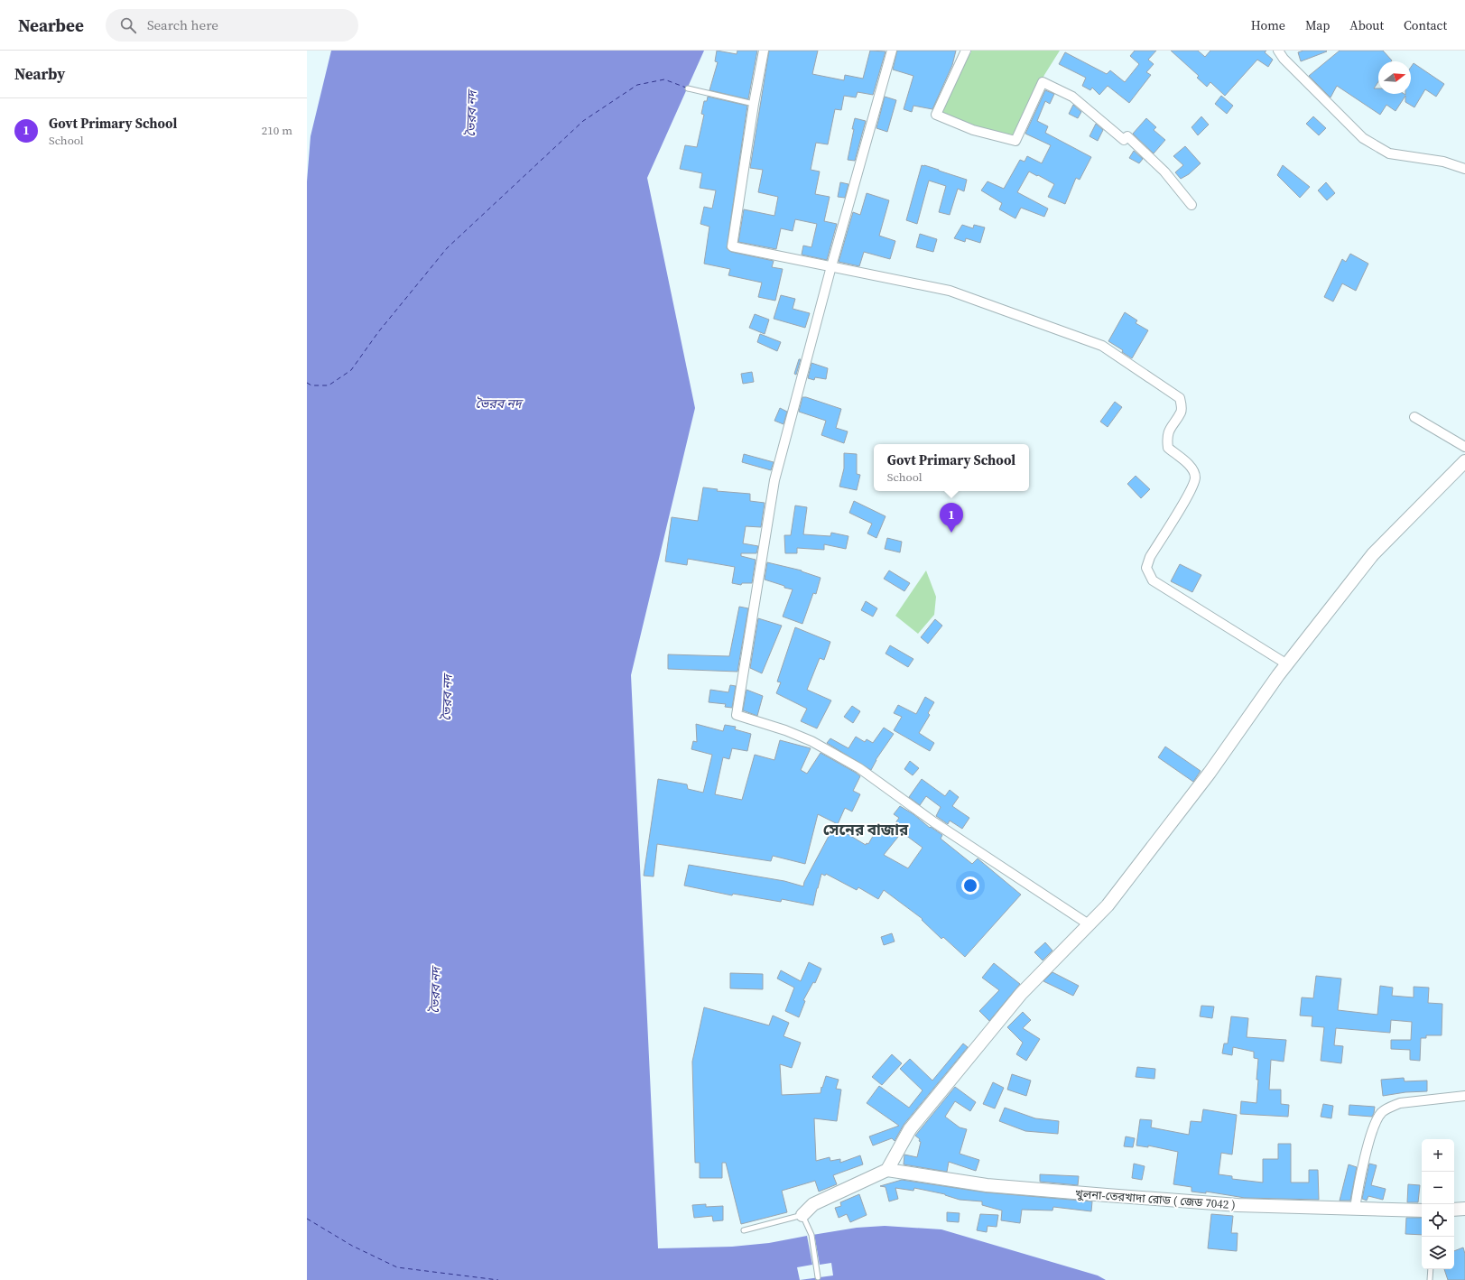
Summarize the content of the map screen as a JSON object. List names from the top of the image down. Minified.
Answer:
{"streets":{"main road":["খুলনা-তেরখাদা রোড ( জেড 7042 )"]},"districts":["সেনের বাজার"],"water":["ভৈরব নদ"],"north":"right","page":{"header":"Nearbee","search":"Search here","nav":["Home","Map","About","Contact"],"heading":"Nearby","list":[{"mark":"1","name":"Govt Primary School","note":"School","value":"210 m"}],"popup":["Govt Primary School","School"],"pins":"1","map_buttons":["+","−"]}}
